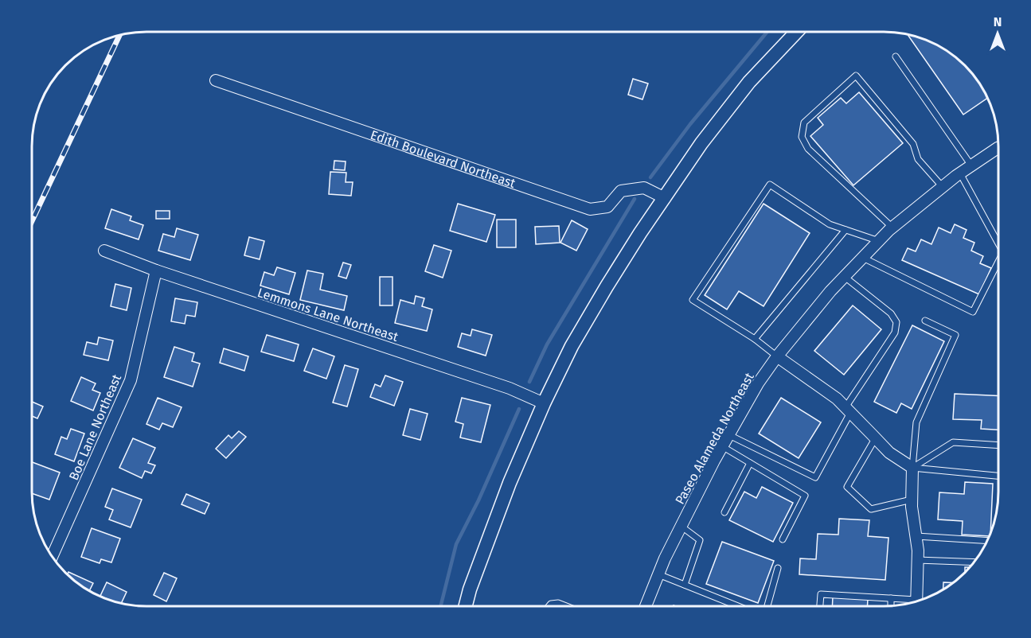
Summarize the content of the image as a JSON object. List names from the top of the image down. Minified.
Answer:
{"streets":{"street":["Edith Boulevard Northeast","Lemmons Lane Northeast","Boe Lane Northeast","Paseo Alameda Northeast"]},"crossings":[["Lemmons Lane Northeast","Boe Lane Northeast"]],"north":"top"}
